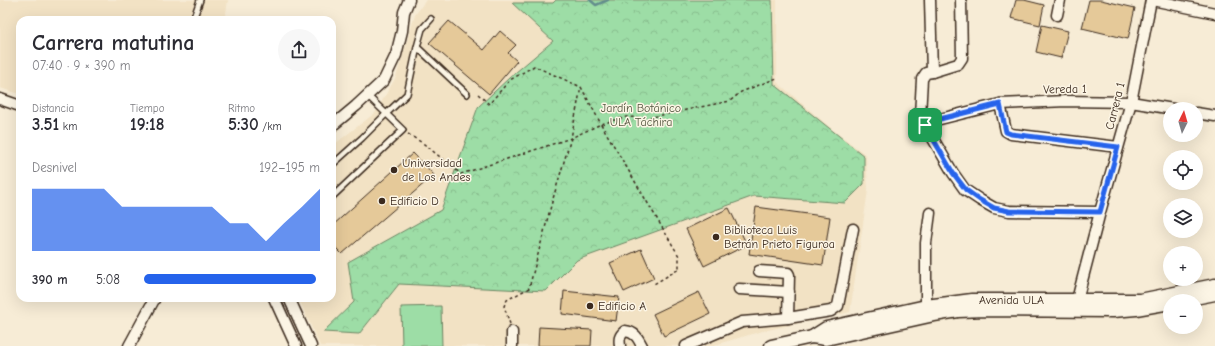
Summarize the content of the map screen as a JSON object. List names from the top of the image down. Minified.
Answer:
{"streets":{"street":["Vereda 1","Carrera 1","Avenida ULA"]},"crossings":[["Vereda 1","Carrera 1"],["Carrera 1","Avenida ULA"]],"parks":["Jardín Botánico ULA Táchira"],"places":["Universidad de Los Andes","Edificio D","Biblioteca Luis Betrán Prieto Figuroa","Edificio A"],"north":"top","page":{"heading":["Carrera matutina","07:40 · 9 × 390 m"],"stats":[["Distancia","3.51 km"],["Tiempo","19:18"],["Ritmo","5:30 /km"]],"map_buttons":["+","−"],"chart":["Desnivel","192–195 m"],"list":[{"name":"390 m","note":"5:08"}]}}
